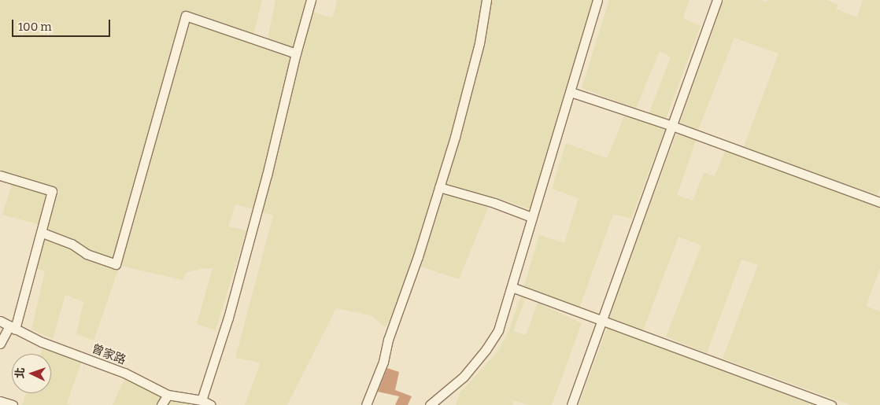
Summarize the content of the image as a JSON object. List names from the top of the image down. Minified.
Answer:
{"streets":{"street":["曾家路"]},"scale_bar":"100 m","north":"left"}
